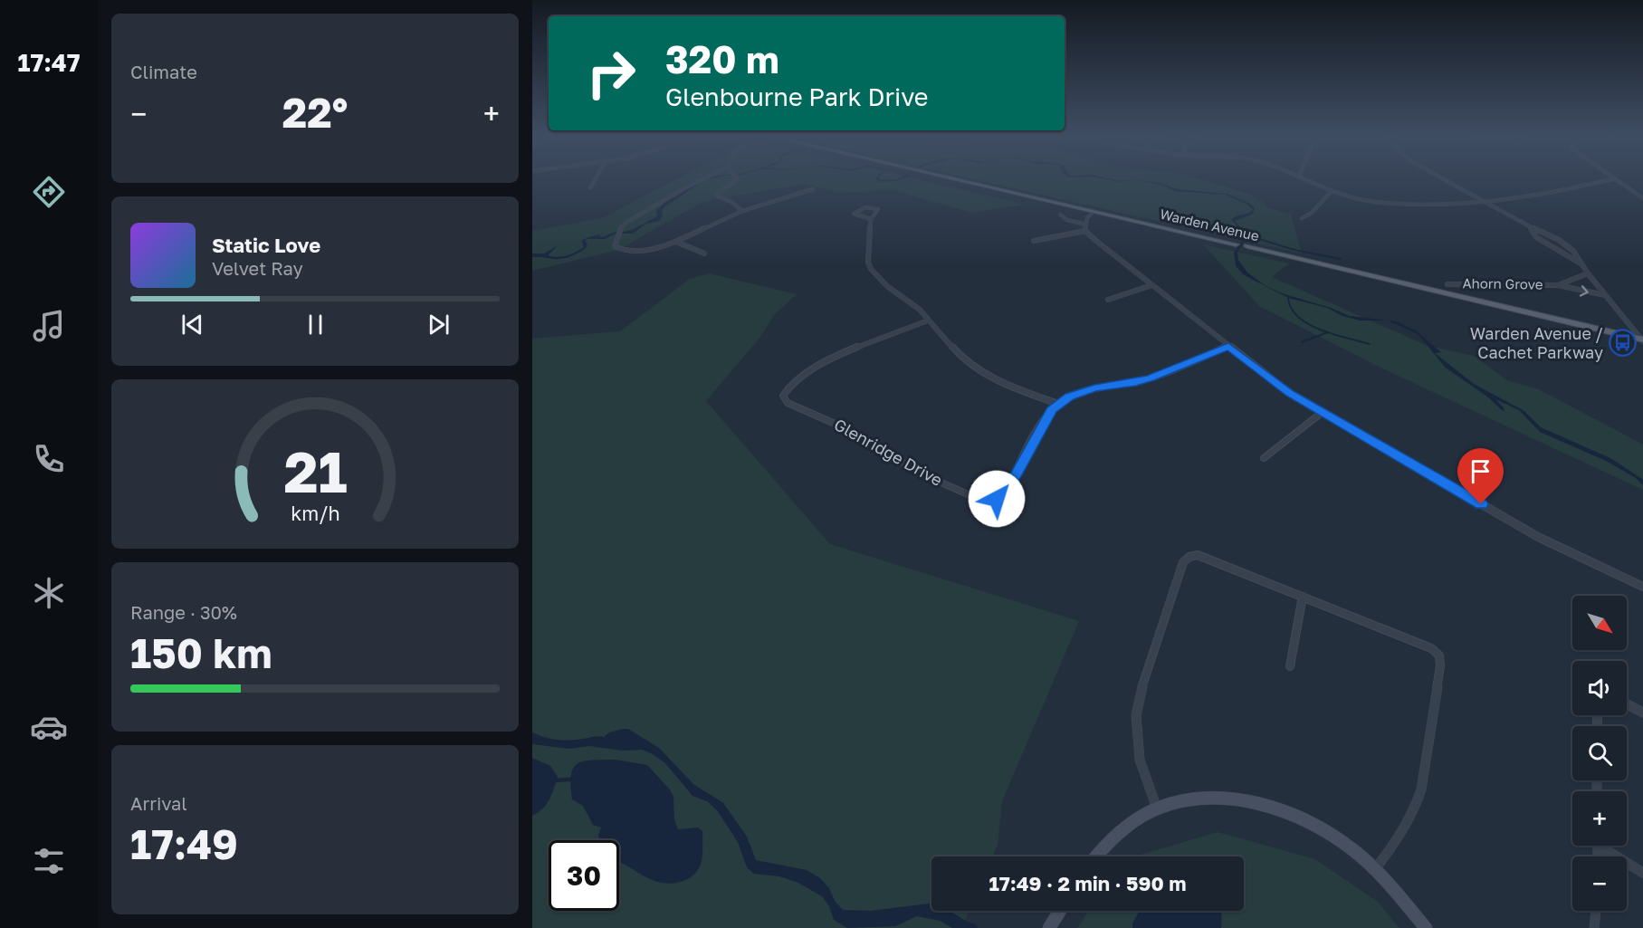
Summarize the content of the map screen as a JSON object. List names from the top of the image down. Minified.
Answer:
{"streets":{"main road":["Warden Avenue"],"street":["Ahorn Grove","Glenridge Drive"]},"places":{"bus stop":["Warden Avenue / Cachet Parkway"]},"north":"bottom right","page":{"tabs":"17:47","tile":["Climate",["Range · 30%","150 km"],["Arrival","17:49"]],"turn":["320 m","Glenbourne Park Drive"],"heat":["−","22°","+"],"song":["Static Love","Velvet Ray"],"map_buttons":["+","−"],"limit":"30","trip":"17:49 · 2 min · 590 m","gauge":["21","km/h"]}}
